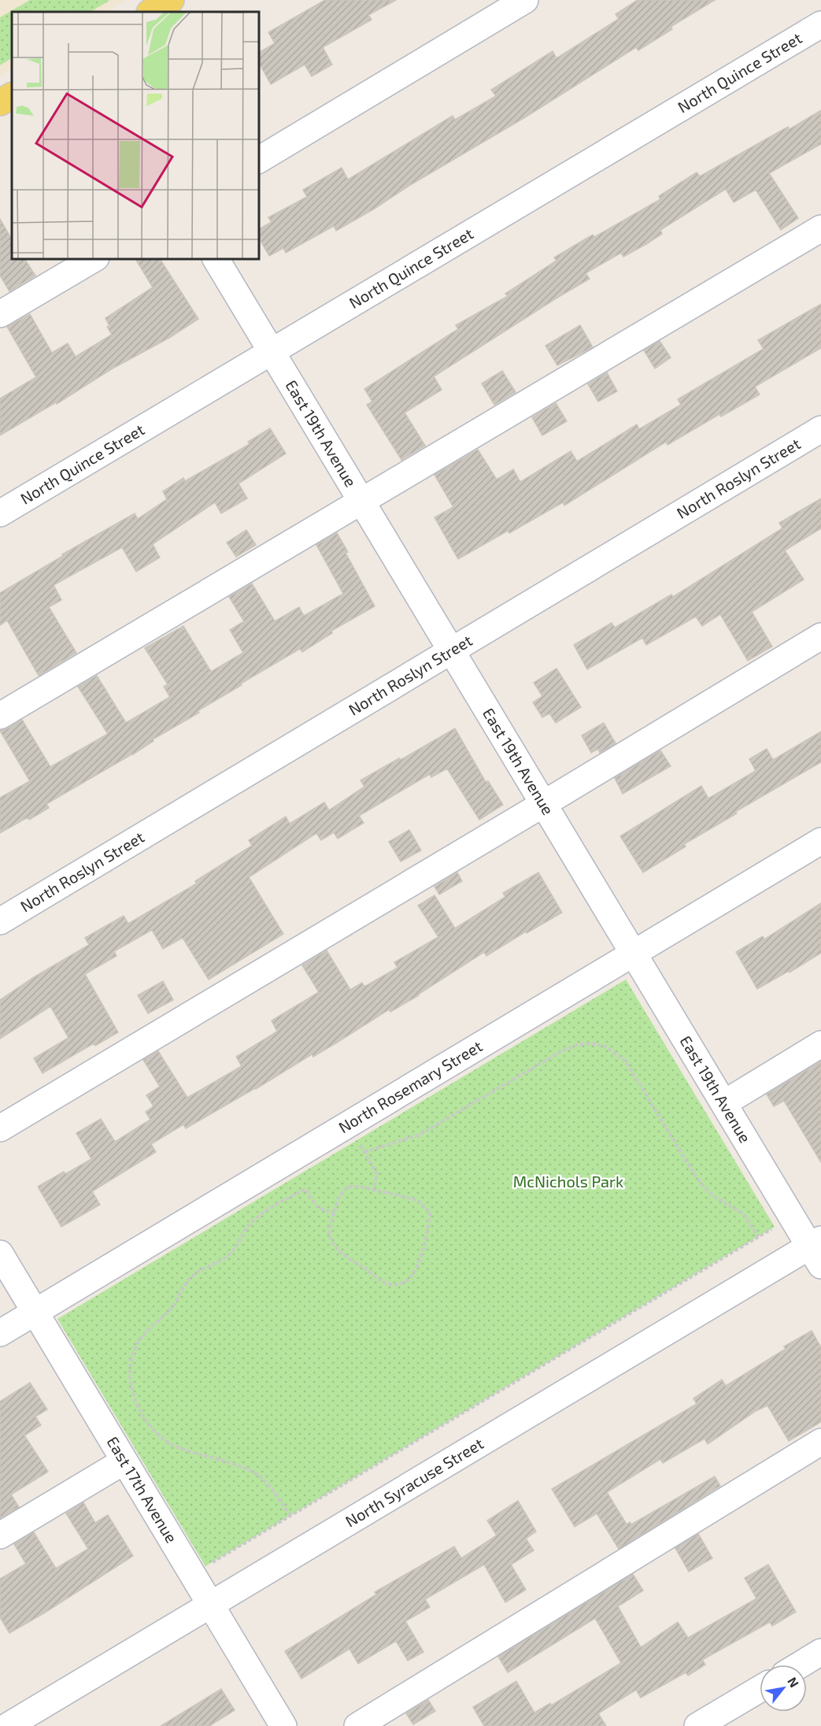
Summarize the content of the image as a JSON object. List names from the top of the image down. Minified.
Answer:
{"streets":{"street":["North Quince Street","East 19th Avenue","North Roslyn Street","North Rosemary Street","North Syracuse Street","East 17th Avenue"]},"crossings":[["North Quince Street","East 19th Avenue"],["East 19th Avenue","North Roslyn Street"],["East 19th Avenue","North Rosemary Street"],["East 19th Avenue","North Syracuse Street"],["North Rosemary Street","East 17th Avenue"],["North Syracuse Street","East 17th Avenue"]],"parks":["McNichols Park"],"north":"top right"}
